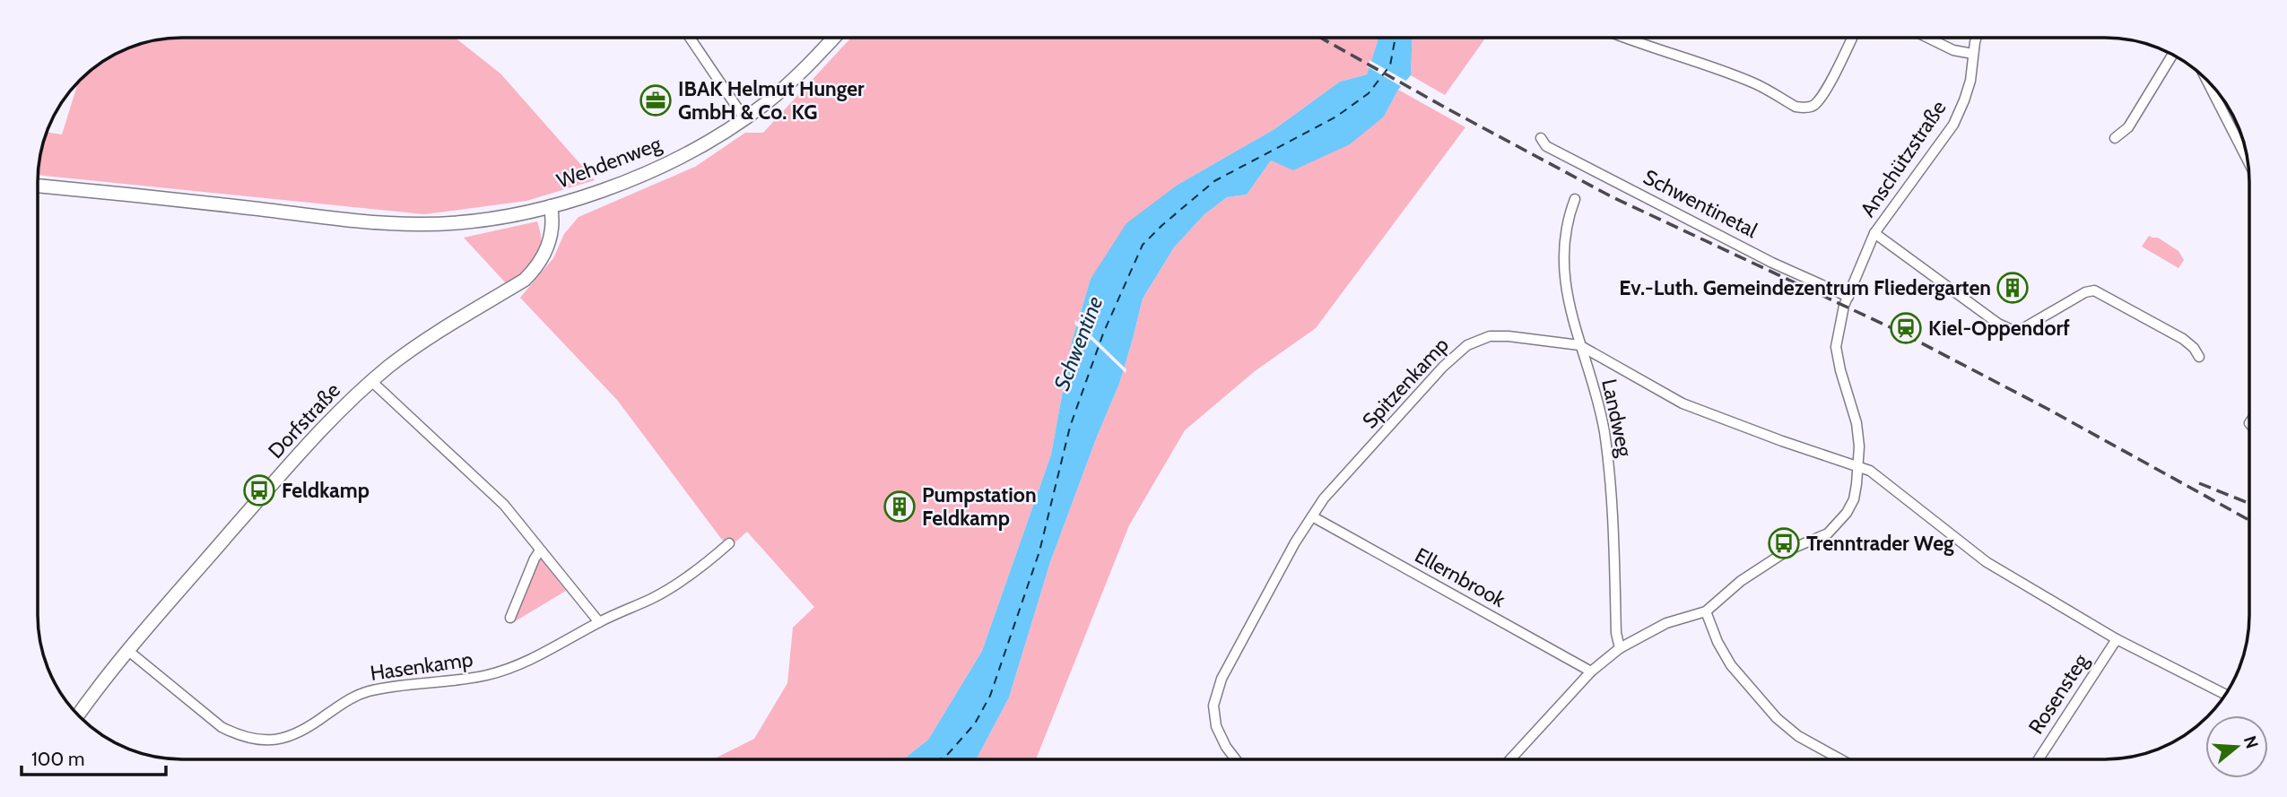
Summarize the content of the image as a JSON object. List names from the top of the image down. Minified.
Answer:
{"streets":{"main road":["Wehdenweg","Dorfstraße"],"street":["Anschützstraße","Schwentinetal","Spitzenkamp","Landweg","Ellernbrook","Hasenkamp","Rosensteg"]},"crossings":[["Anschützstraße","Schwentinetal"],["Anschützstraße","Spitzenkamp"],["Wehdenweg","Dorfstraße"],["Spitzenkamp","Landweg"],["Spitzenkamp","Ellernbrook"],["Dorfstraße","Hasenkamp"]],"water":["Schwentine"],"places":{"office":["IBAK Helmut Hunger GmbH & Co. KG"],"building":["Ev.-Luth. Gemeindezentrum Fliedergarten","Pumpstation Feldkamp"],"station":["Kiel-Oppendorf"],"bus stop":["Feldkamp","Trenntrader Weg"]},"scale_bar":"100 m","north":"right"}
